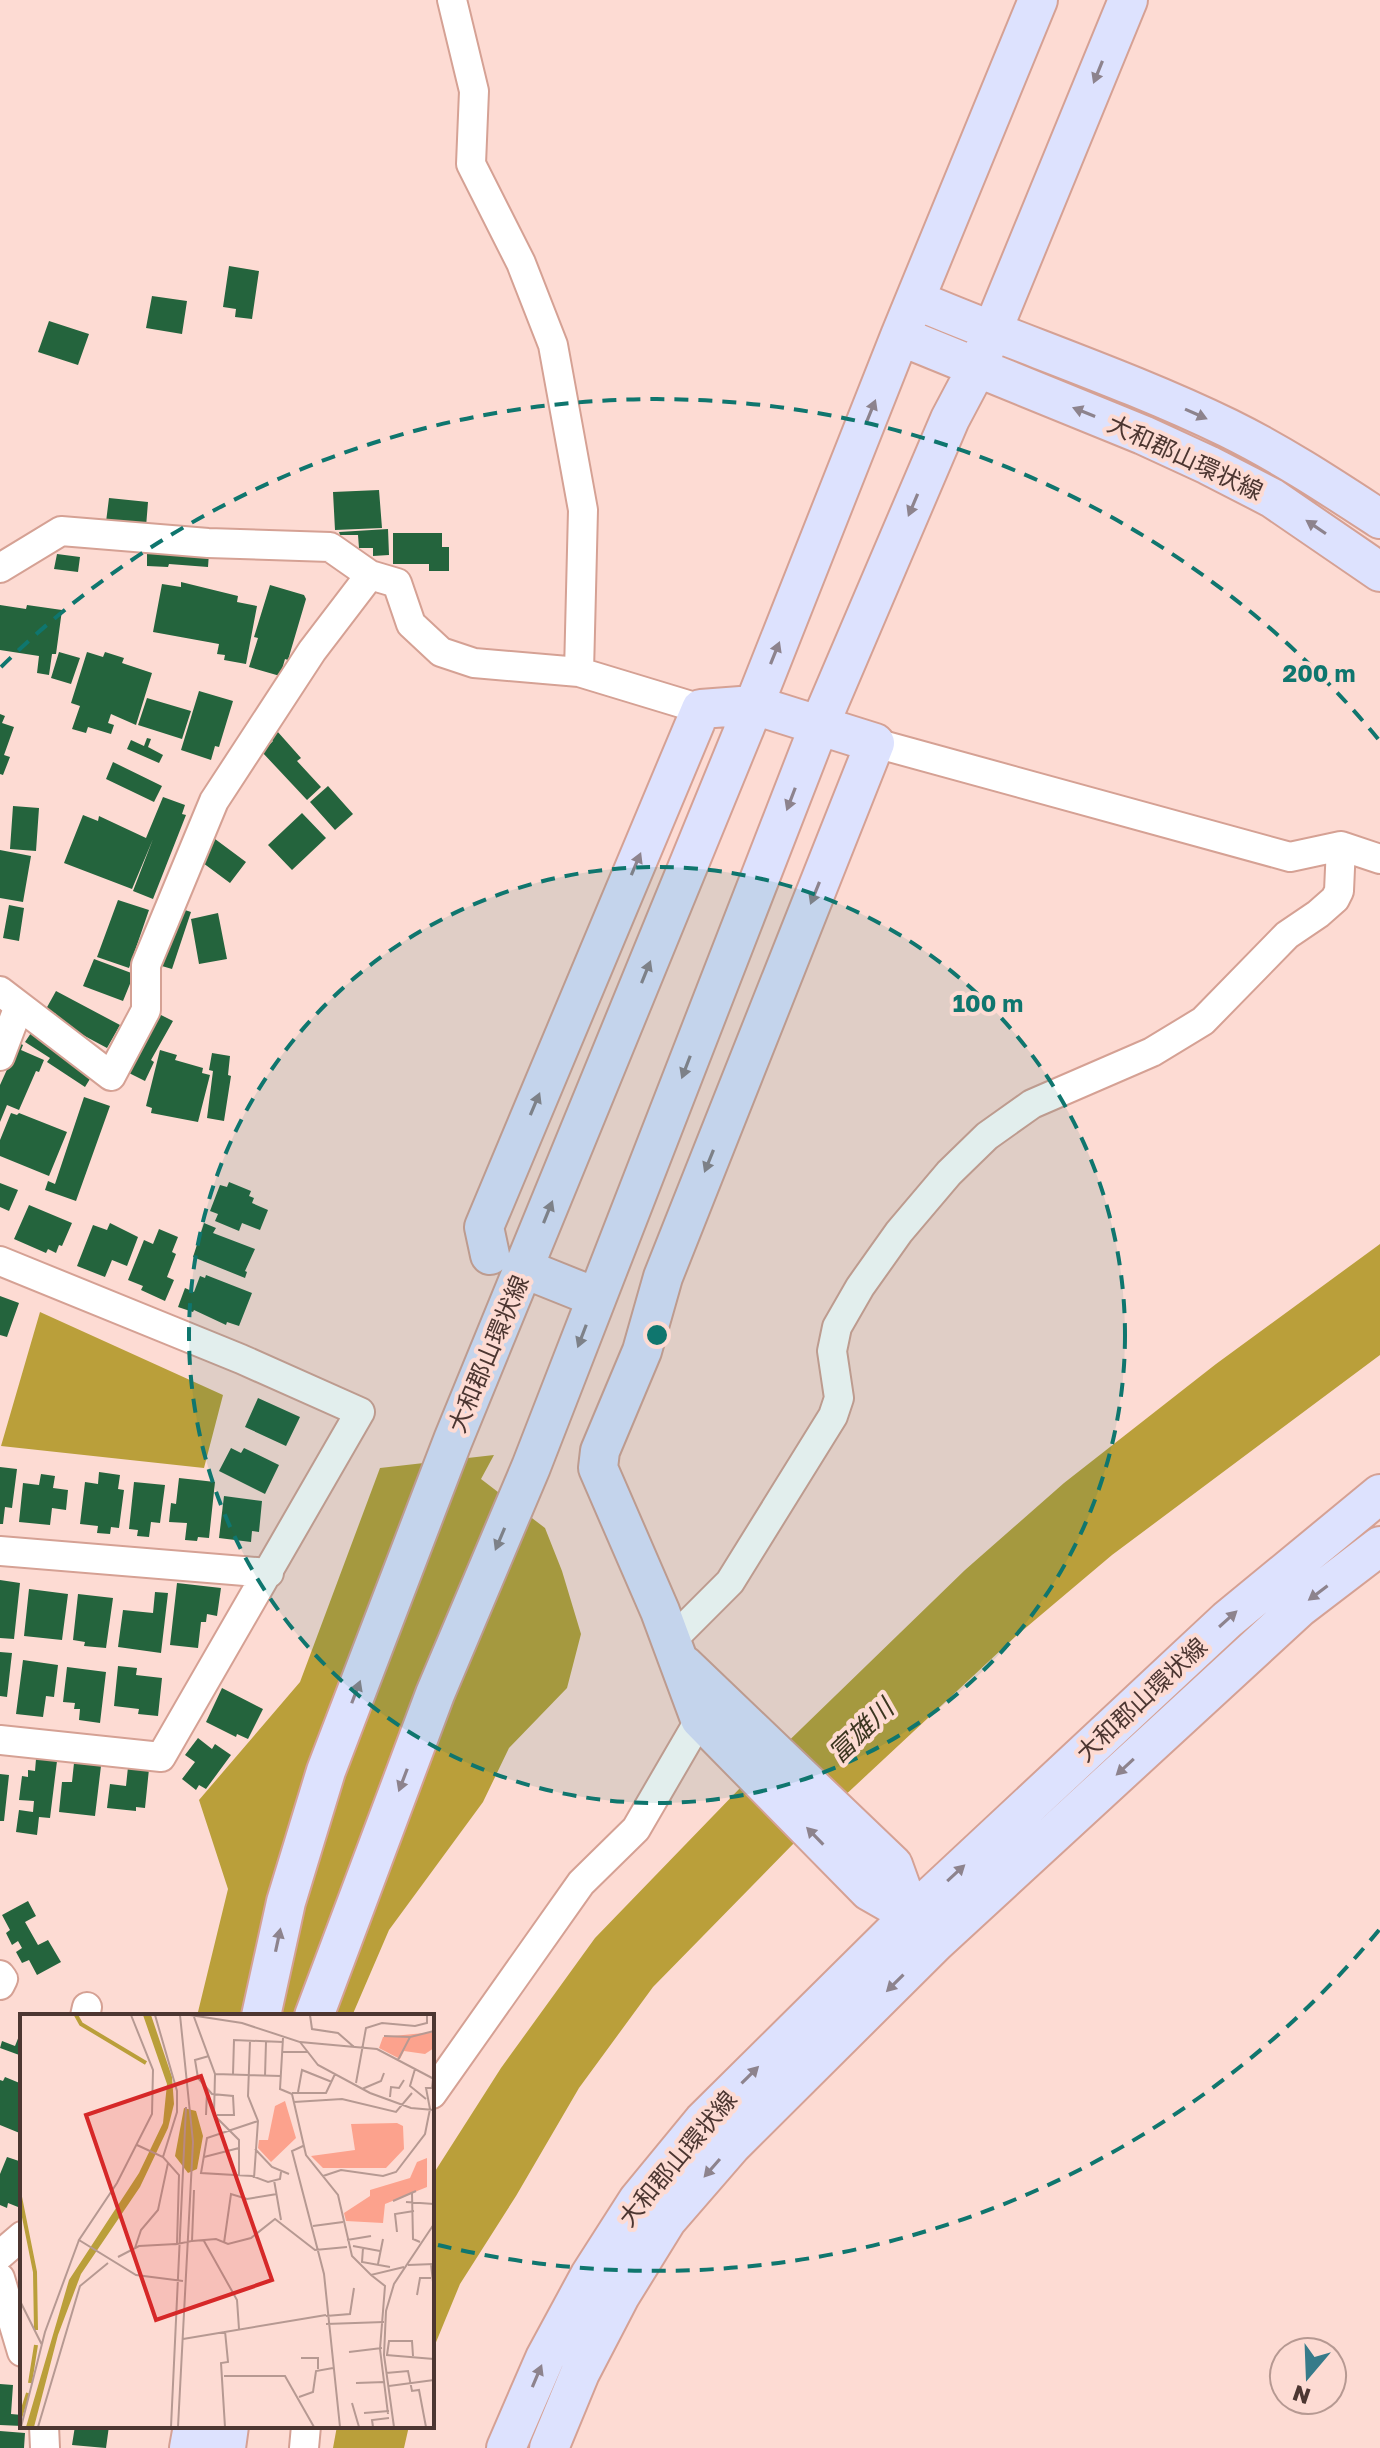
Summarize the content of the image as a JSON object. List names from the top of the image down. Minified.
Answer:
{"streets":{"main road":["大和郡山環状線"]},"water":["富雄川"],"north":"bottom","rings":["200 m","100 m"]}
